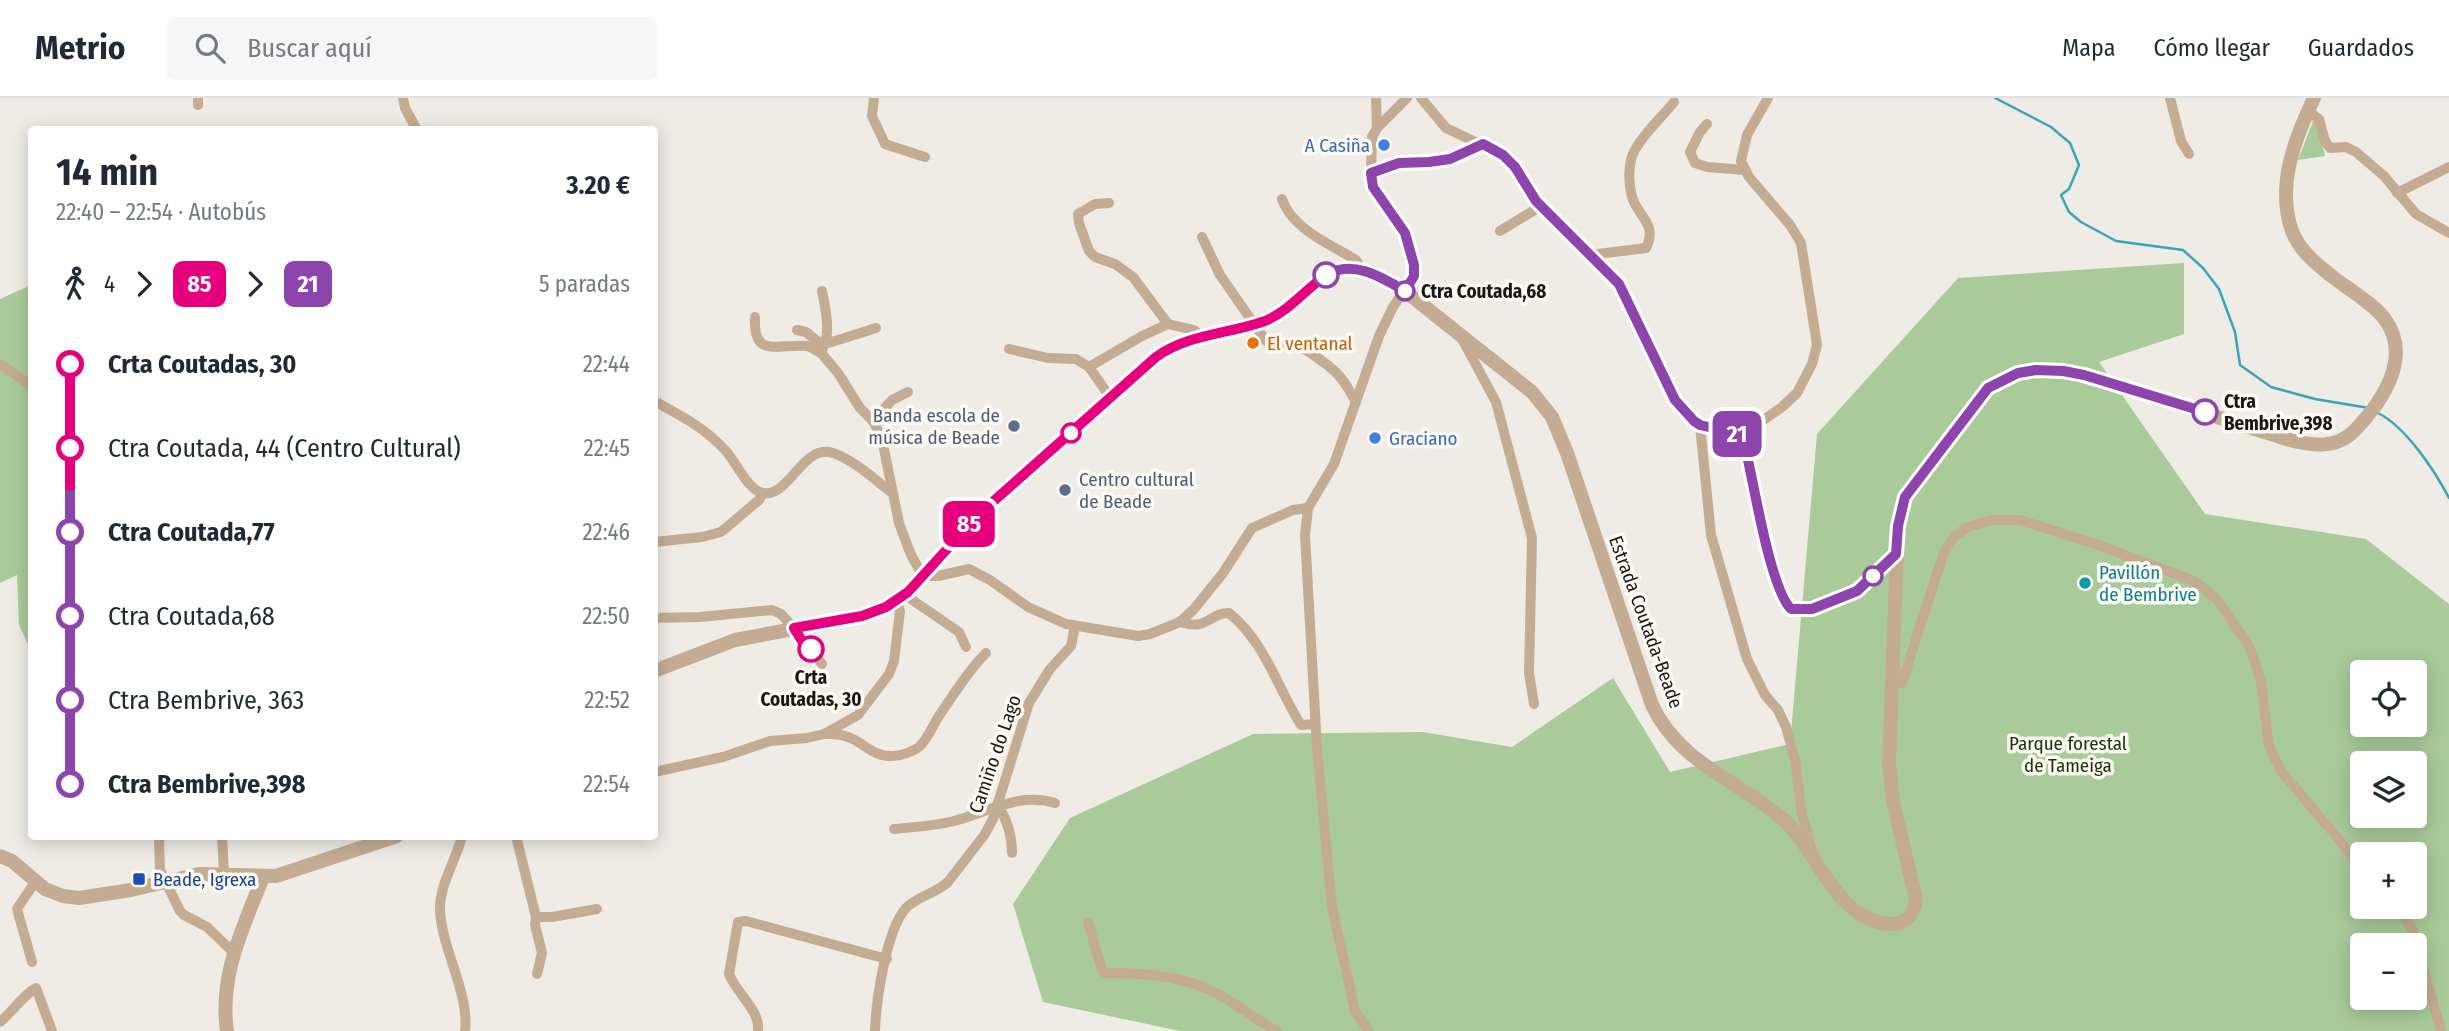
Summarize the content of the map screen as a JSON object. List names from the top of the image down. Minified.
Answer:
{"streets":{"street":["Estrada Coutada-Beade","Camiño do Lago"]},"parks":["Parque forestal de Tameiga"],"places":{"other":["A Casiña","Ctra Coutada,68","El ventanal","Ctra Bembrive,398","Banda escola de música de Beade","Graciano","Centro cultural de Beade","Pavillón de Bembrive","Crta Coutadas, 30"],"transit":["Beade, Igrexa"]},"lines":["bus line 21","bus line 85"],"page":{"header":"Metrio","search":"Buscar aquí","nav":["Mapa","Cómo llegar","Guardados"],"on_map":["85","21"],"heading":["14 min","22:40 – 22:54 · Autobús","3.20 €"],"legs":["4","85","21","5 paradas"],"list":[{"name":"Crta Coutadas, 30","value":"22:44"},{"name":"Ctra Coutada, 44 (Centro Cultural)","value":"22:45"},{"name":"Ctra Coutada,77","value":"22:46"},{"name":"Ctra Coutada,68","value":"22:50"},{"name":"Ctra Bembrive, 363","value":"22:52"},{"name":"Ctra Bembrive,398","value":"22:54"}],"map_buttons":["+","−"]}}
